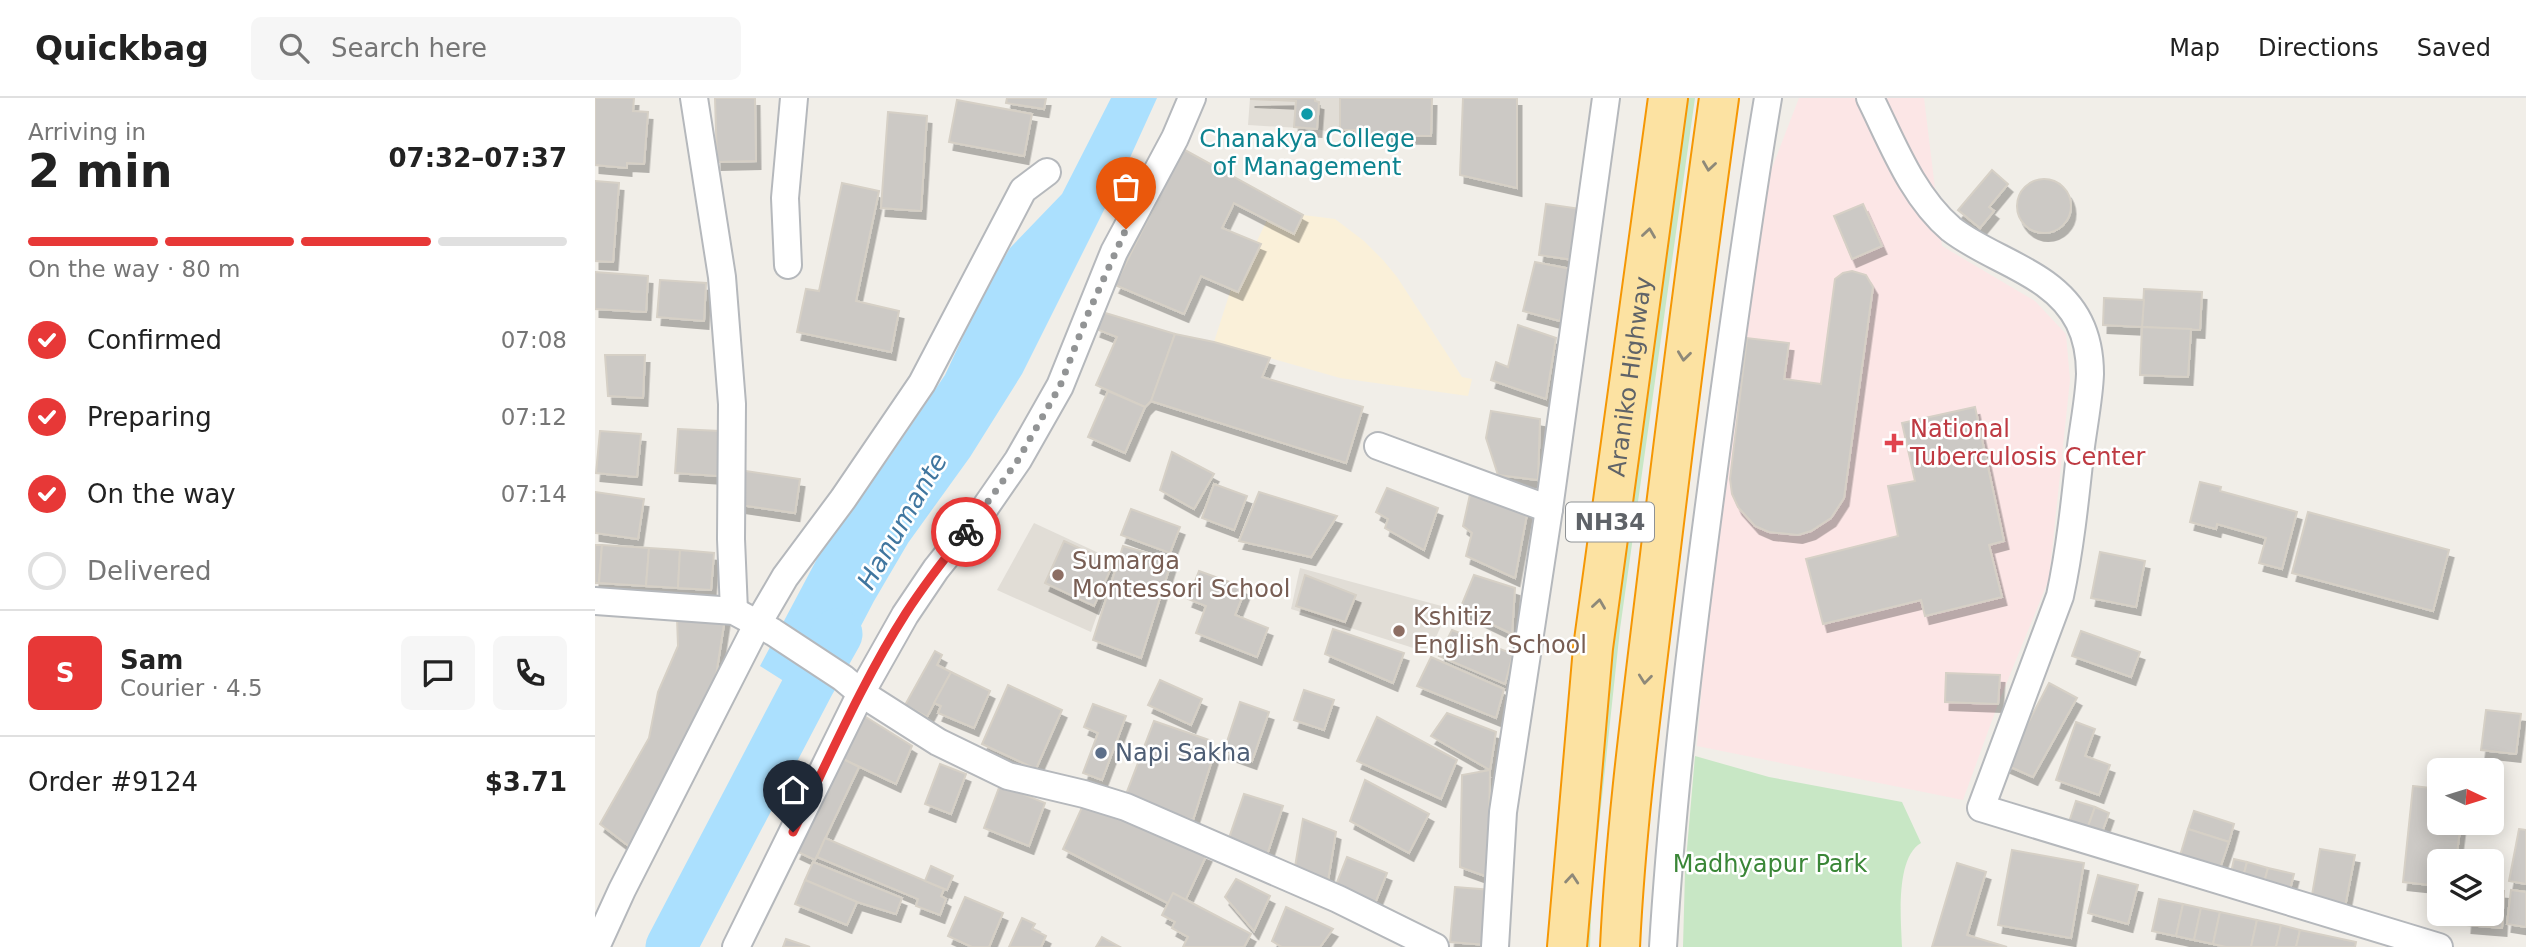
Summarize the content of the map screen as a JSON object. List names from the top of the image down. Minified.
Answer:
{"streets":{"highway":["Araniko Highway","NH34"]},"water":["Hanumante"],"parks":["Madhyapur Park"],"places":{"other":["Chanakya College of Management","Sumarga Montessori School","Kshitiz English School","Napi Sakha"],"health":["National Tuberculosis Center"]},"north":"right","page":{"header":"Quickbag","search":"Search here","nav":["Map","Directions","Saved"],"heading":["2 min","Arriving in","07:32–07:37"],"panel":["Sam","Courier · 4.5","Order #9124","$3.71"],"bar":"On the way · 80 m","list":[["Confirmed","07:08"],["Preparing","07:12"],["On the way","07:14"],"Delivered"],"round":"S"}}
